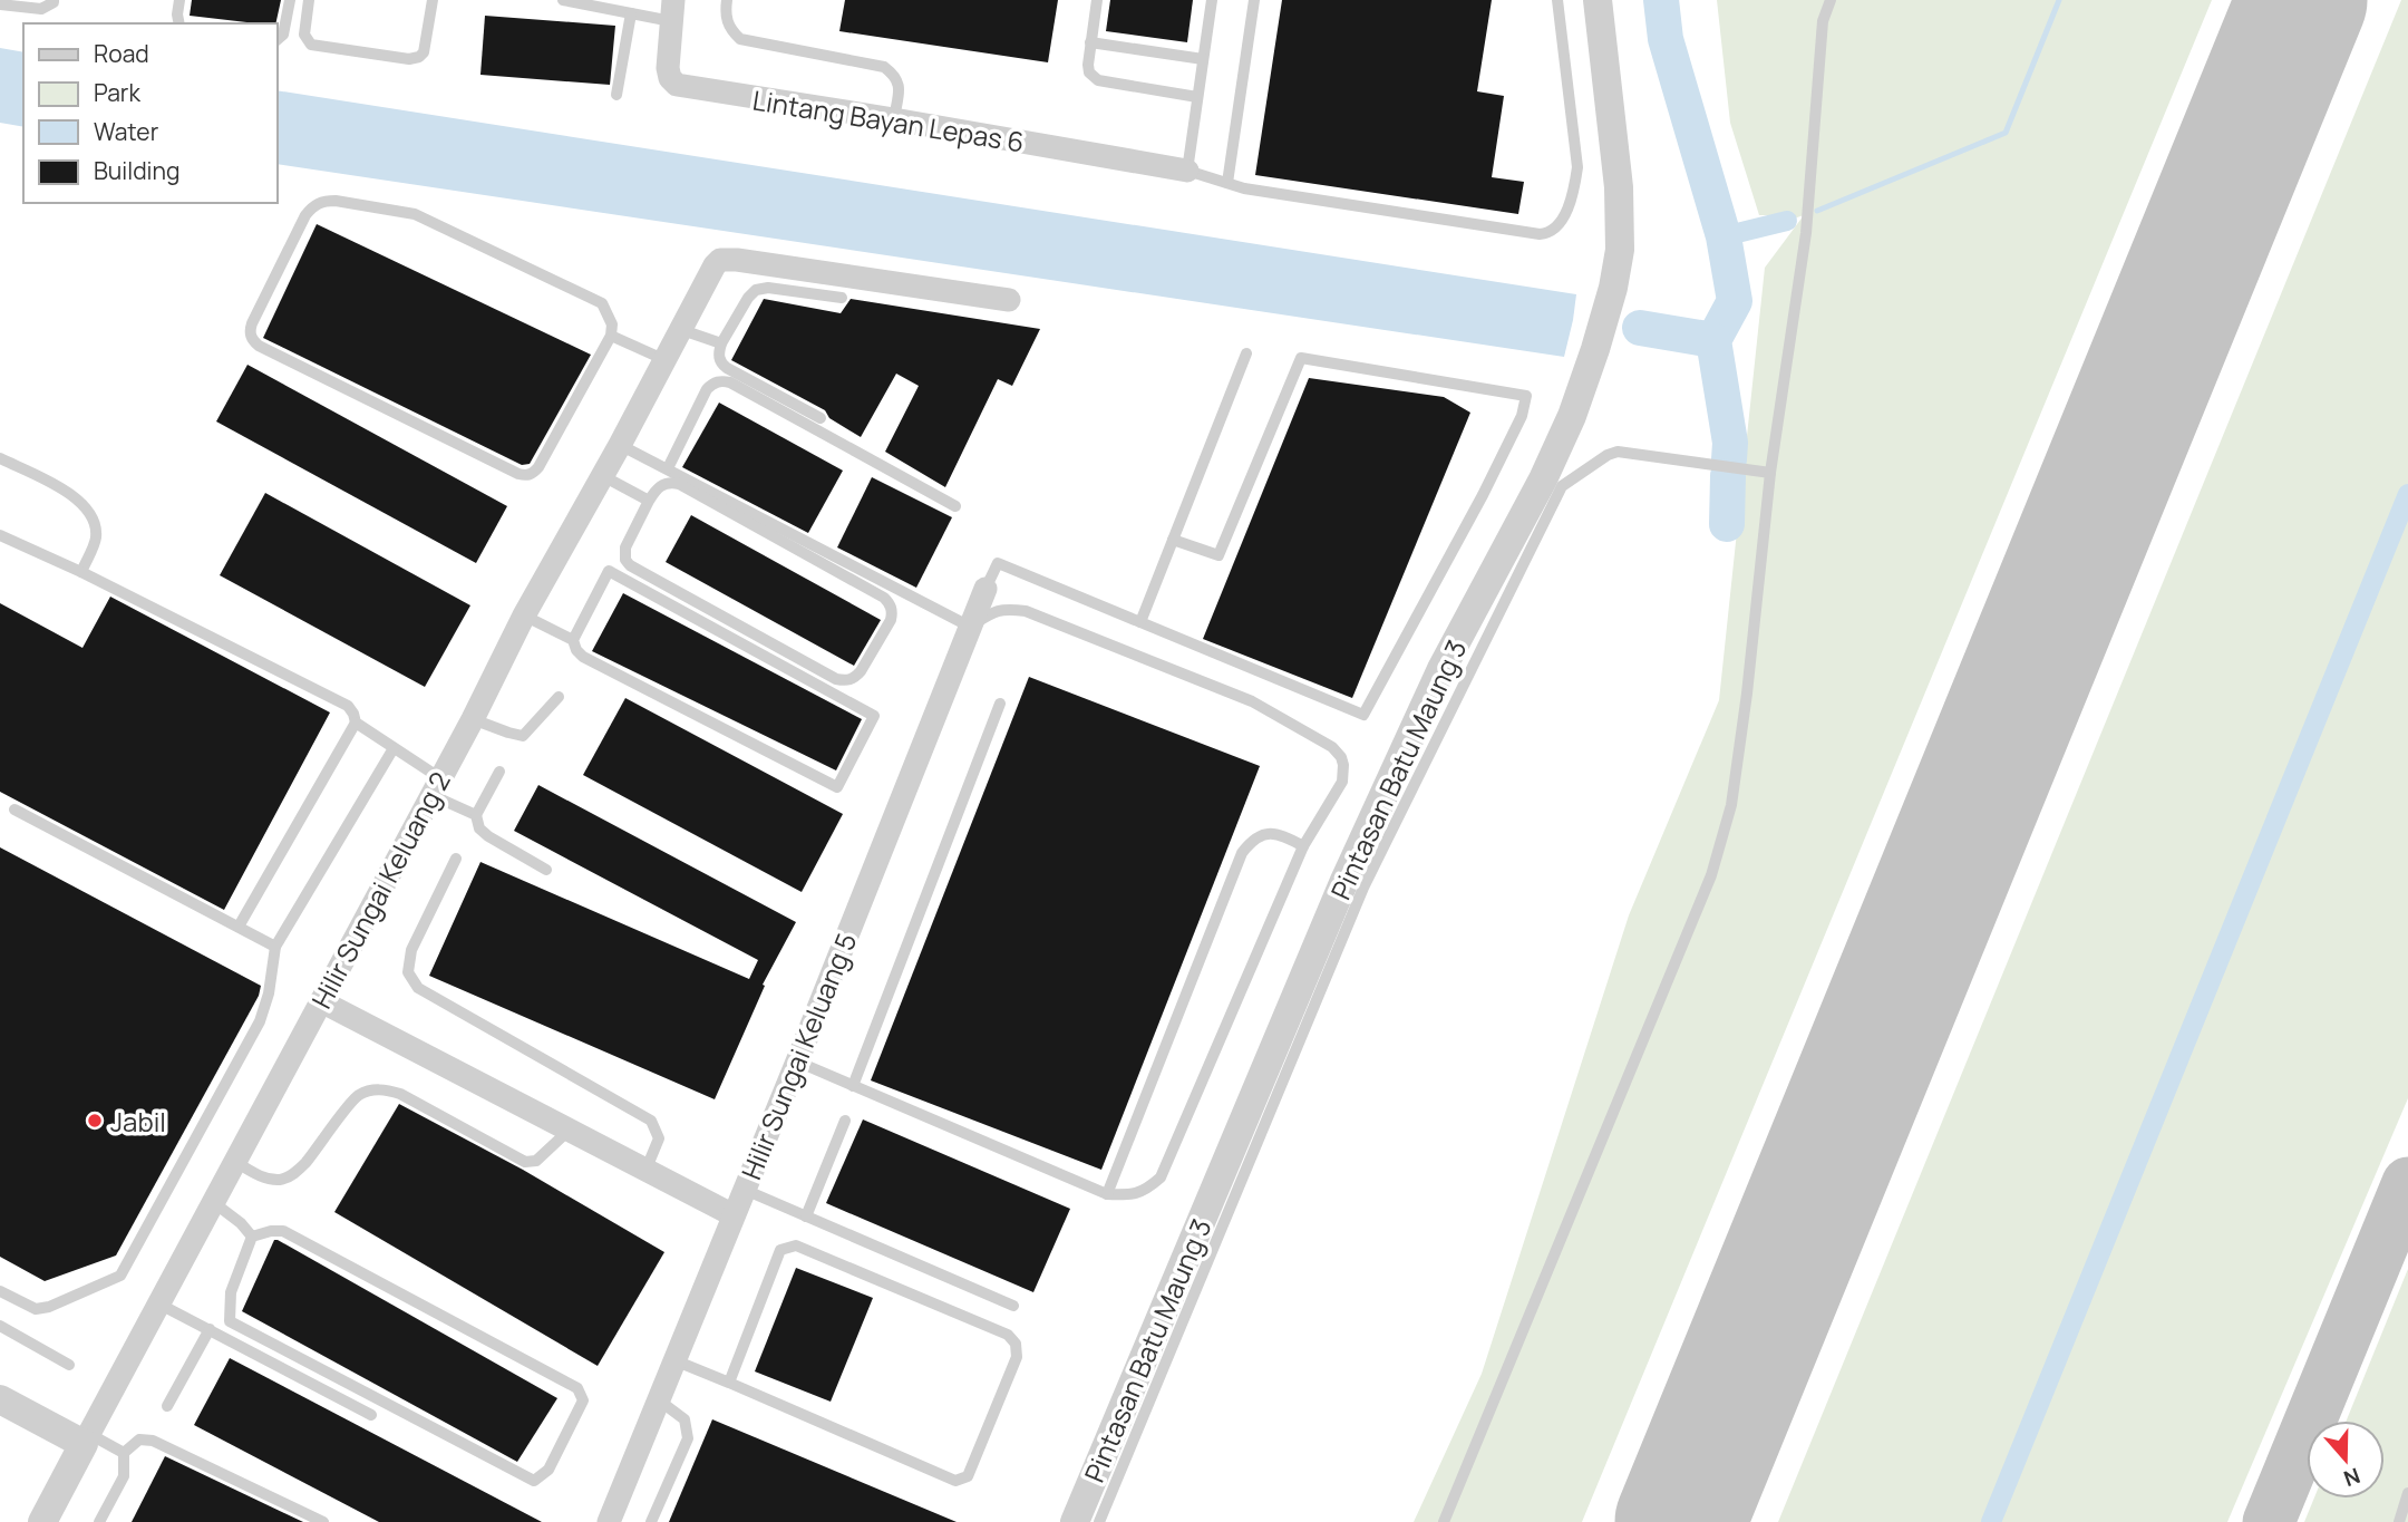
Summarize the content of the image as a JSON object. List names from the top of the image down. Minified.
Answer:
{"streets":{"street":["Lintang Bayan Lepas 6","Pintasan Batu Maung 3","Hilir Sungai Keluang 2","Hilir Sungai Keluang 5"]},"places":["Jabil"],"legend":["Road","Park","Water","Building"],"north":"bottom"}
